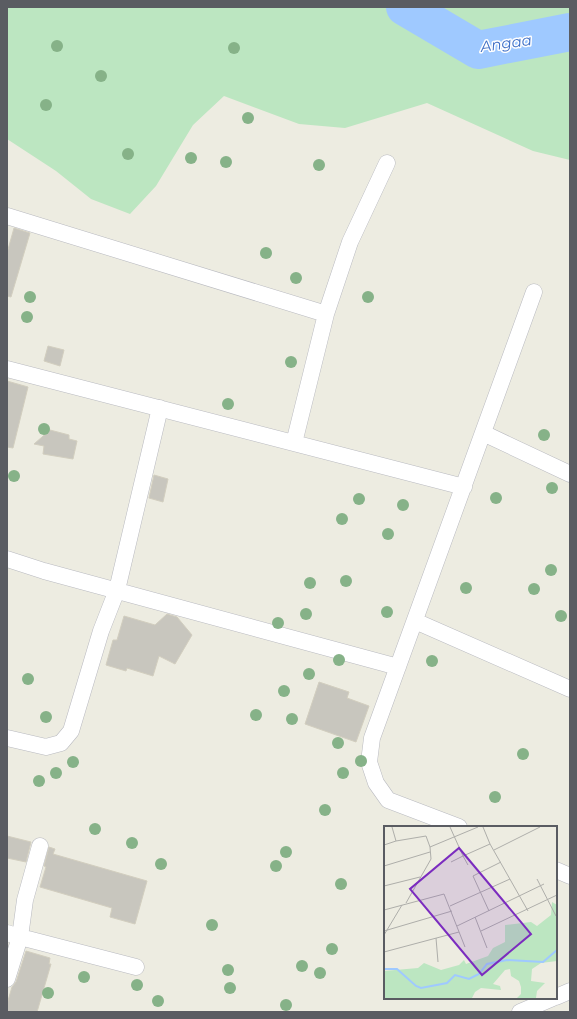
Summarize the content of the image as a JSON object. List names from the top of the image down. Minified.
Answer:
{"water":["Angaa"]}
